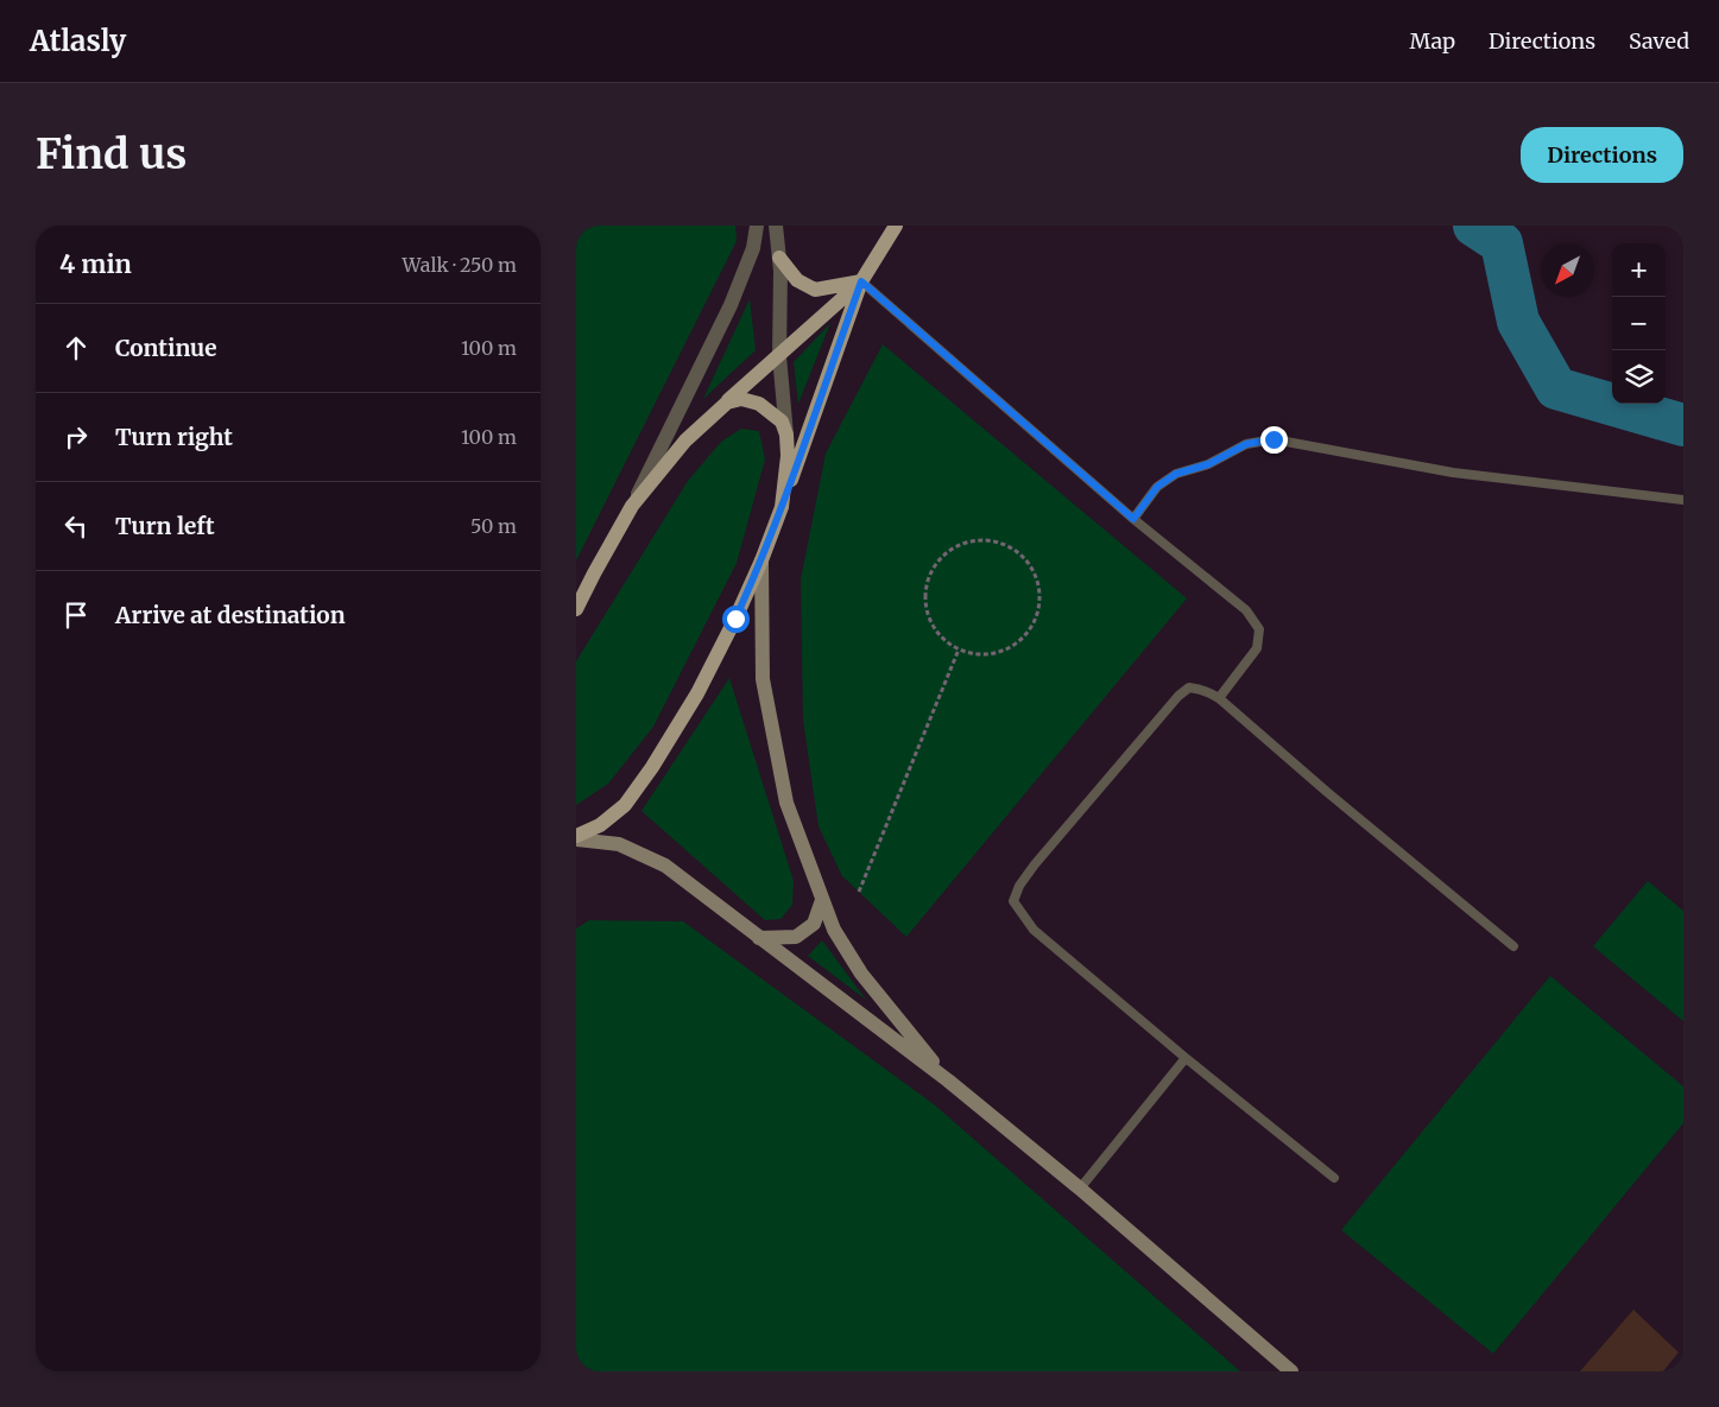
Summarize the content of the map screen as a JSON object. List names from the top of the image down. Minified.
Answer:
{"north":"bottom left","page":{"header":"Atlasly","nav":["Map","Directions","Saved"],"buttons":"Directions","title":"Find us","heading":["4 min","Walk · 250 m"],"map_buttons":["+","−"],"list":[["Continue","100 m"],["Turn right","100 m"],["Turn left","50 m"],"Arrive at destination"]}}
